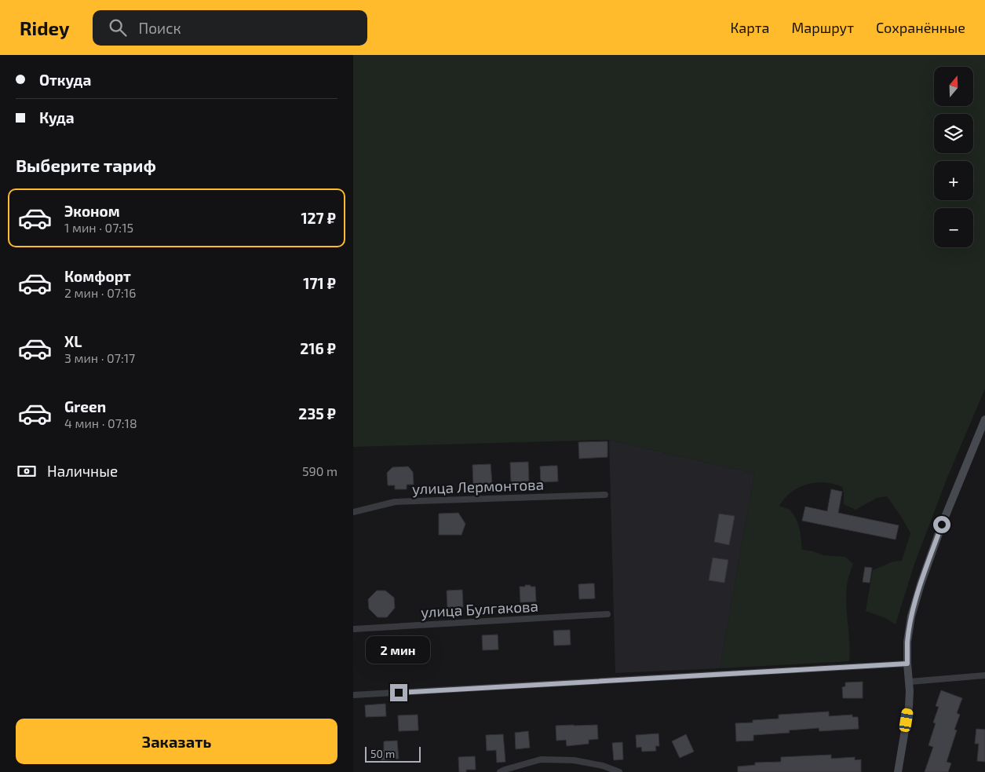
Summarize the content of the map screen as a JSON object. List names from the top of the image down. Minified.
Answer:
{"streets":{"street":["улица Лермонтова","улица Булгакова"]},"scale_bar":"50 m","north":"top","page":{"header":"Ridey","search":"Поиск","nav":["Карта","Маршрут","Сохранённые"],"banner":["Откуда","Куда"],"map_buttons":["+","−"],"heading":"Выберите тариф","list":[{"name":"Эконом","note":"1 мин · 07:15","value":"127 ₽"},{"name":"Комфорт","note":"2 мин · 07:16","value":"171 ₽"},{"name":"XL","note":"3 мин · 07:17","value":"216 ₽"},{"name":"Green","note":"4 мин · 07:18","value":"235 ₽"}],"pay":["Наличные","590 m"],"bubble":"2 мин","buttons":"Заказать","scale":"50 m"}}
